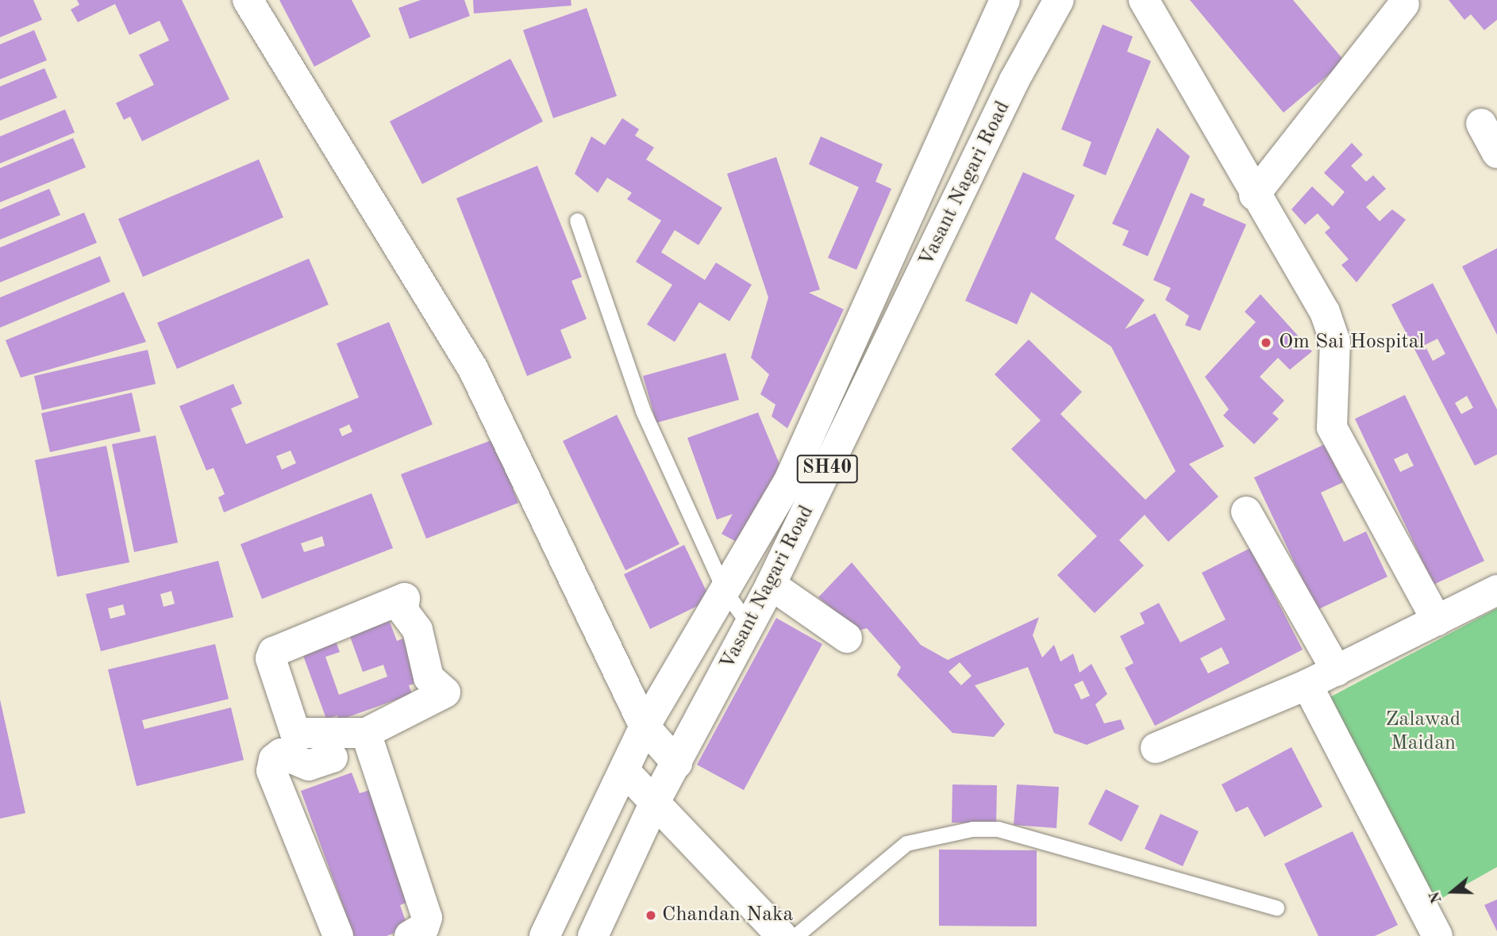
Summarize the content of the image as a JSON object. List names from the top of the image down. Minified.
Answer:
{"streets":{"street":["Vasant Nagari Road","SH40"]},"parks":["Zalawad Maidan"],"places":["Om Sai Hospital","Chandan Naka"],"north":"left"}
